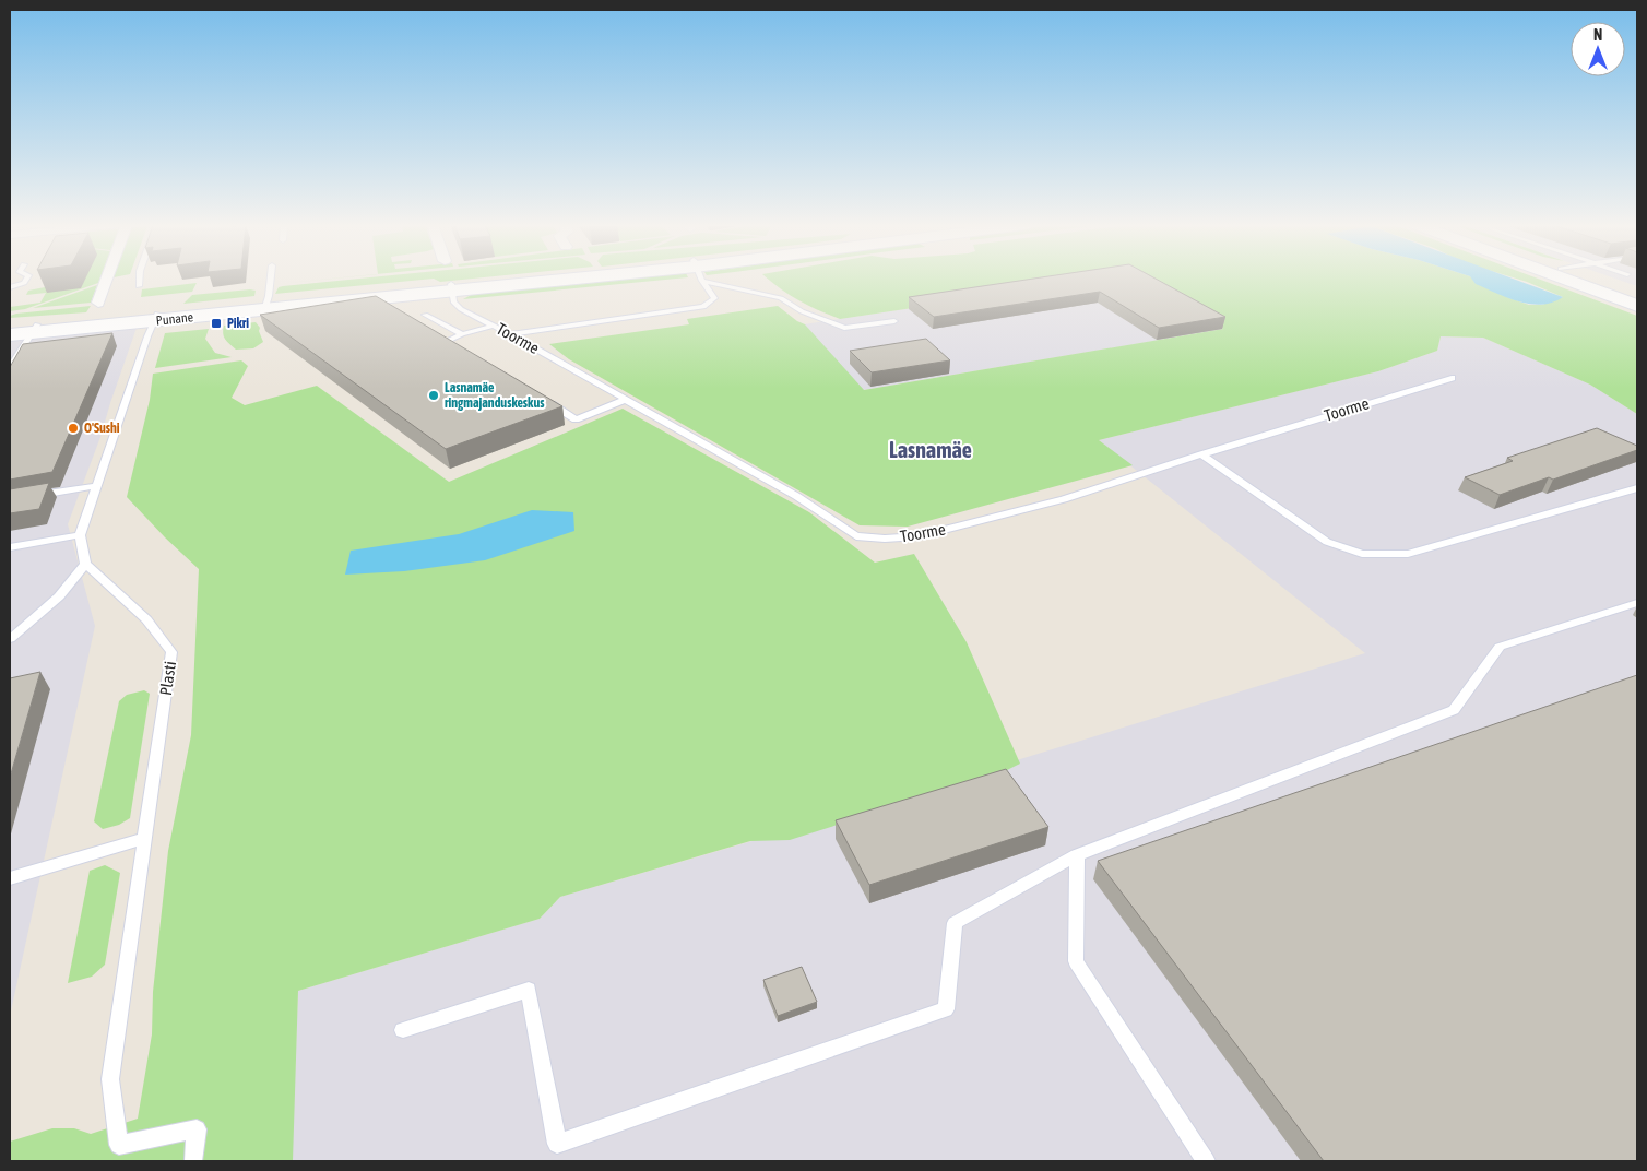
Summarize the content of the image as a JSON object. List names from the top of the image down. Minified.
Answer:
{"streets":{"main road":["Punane"],"lane":["Toorme","Plasti"]},"crossings":[["Punane","Toorme"]],"districts":["Lasnamäe"],"places":{"transit":["Pikri"],"other":["Lasnamäe ringmajanduskeskus","O'Sushi"]},"north":"top"}
